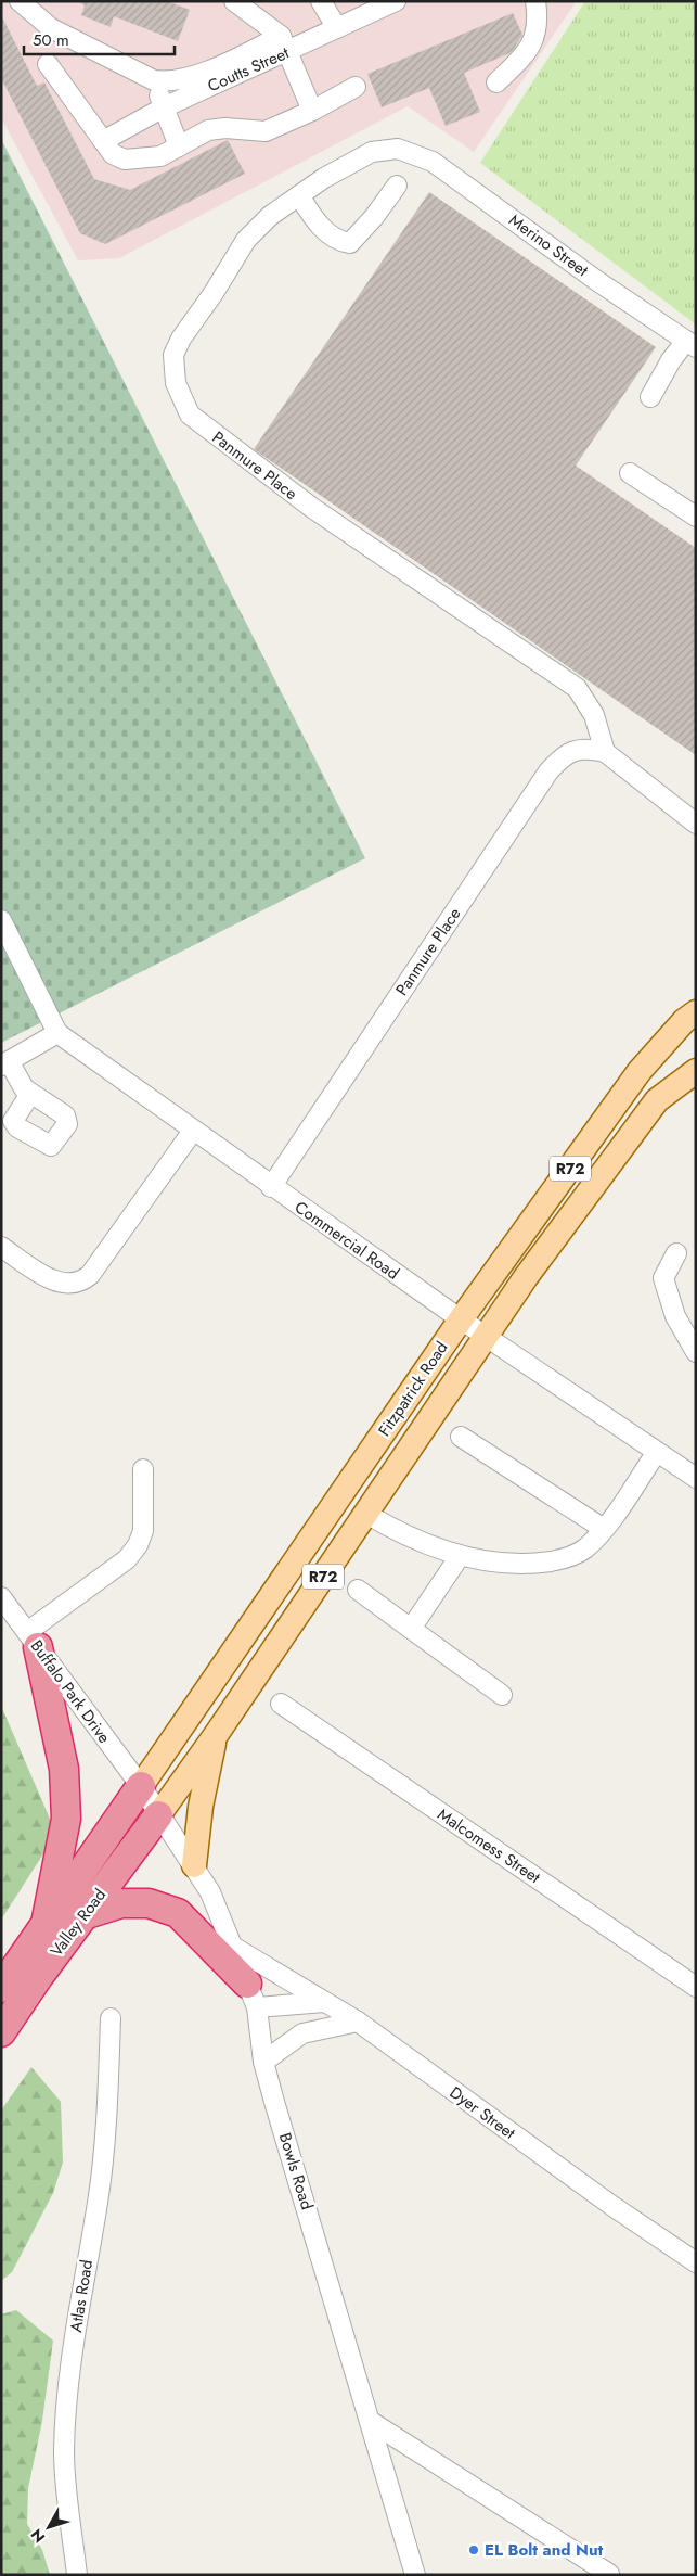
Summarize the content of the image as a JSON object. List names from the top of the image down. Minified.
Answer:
{"streets":{"highway":["R72","Valley Road"],"main road":["Fitzpatrick Road"],"street":["Coutts Street","Merino Street","Panmure Place","Commercial Road","Buffalo Park Drive","Malcomess Street","Dyer Street","Bowls Road","Atlas Road"]},"crossings":[["Merino Street","Panmure Place"],["Panmure Place","Commercial Road"],["Commercial Road","Fitzpatrick Road"],["Fitzpatrick Road","Buffalo Park Drive"],["Fitzpatrick Road","Valley Road"],["Fitzpatrick Road","Bowls Road"],["Buffalo Park Drive","Valley Road"],["Buffalo Park Drive","Bowls Road"],["Valley Road","Bowls Road"],["Dyer Street","Bowls Road"]],"places":["EL Bolt and Nut"],"scale_bar":"50 m","north":"bottom left"}
